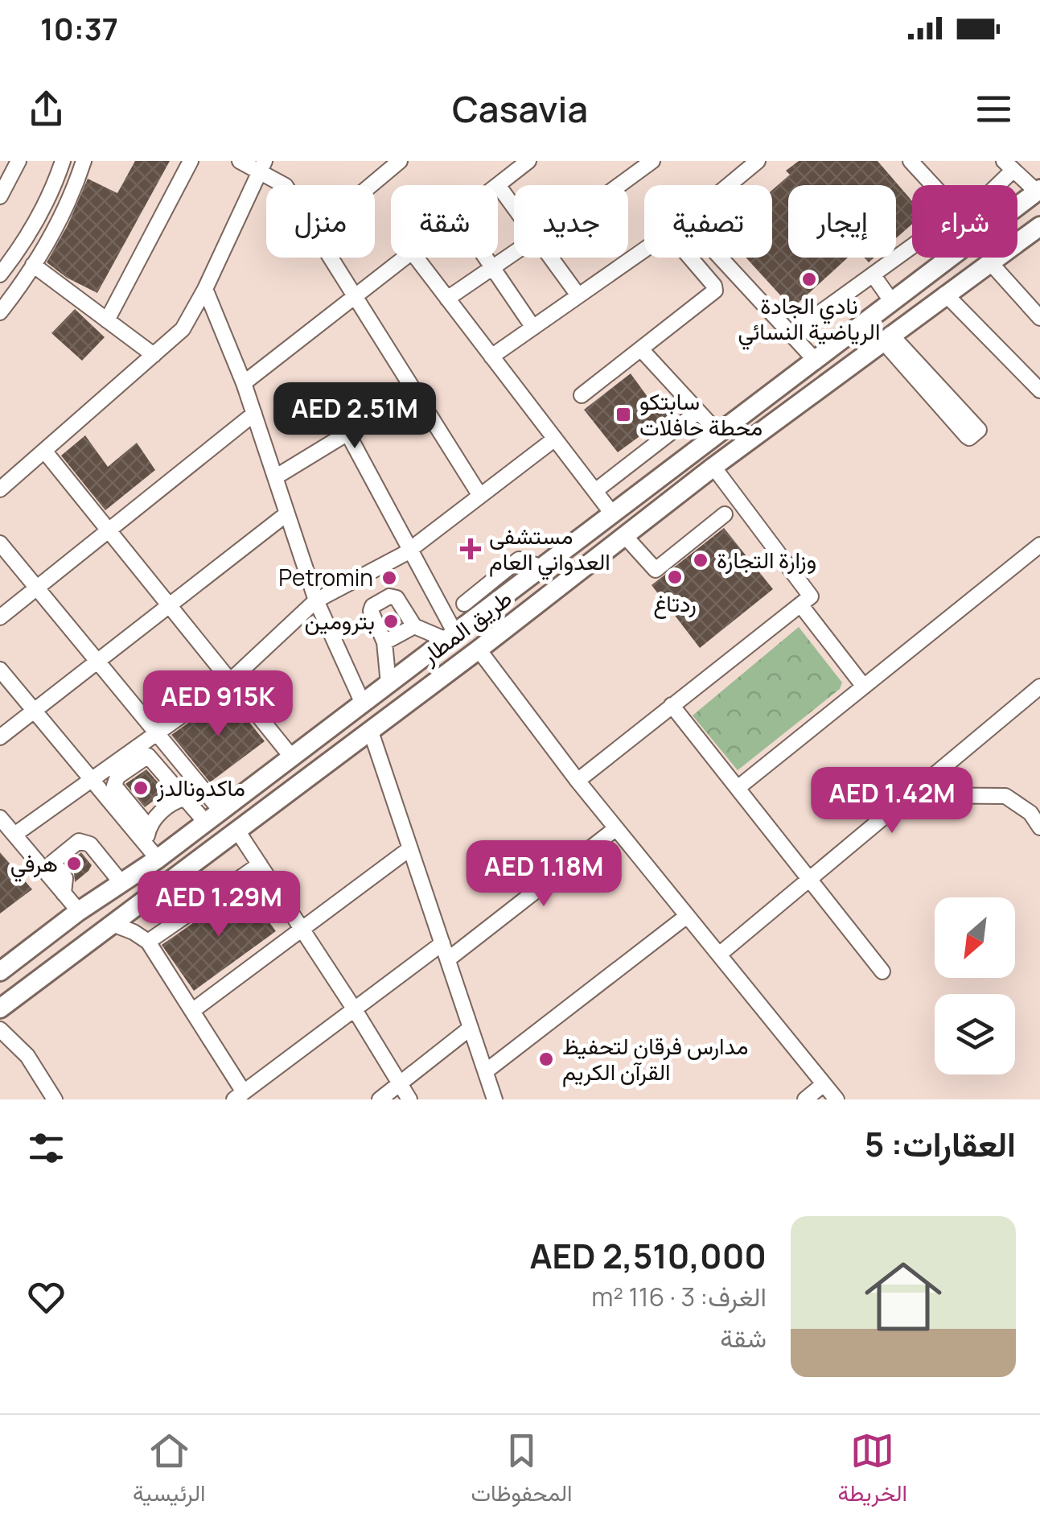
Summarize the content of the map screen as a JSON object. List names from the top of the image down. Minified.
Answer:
{"streets":{"main road":["طريق المطار"]},"places":{"other":["نادي الجادة الرياضية النسائي","وزارة التجارة","ردتاغ","Petromin","بترومين","ماكدونالدز","هرفي","مدارس فرقان لتحفيظ القرآن الكريم"],"transit":["سابتكو محطة حافلات"],"health":["مستشفى العدواني العام"]},"north":"bottom left","page":{"status":"10:37","header":"Casavia","chip":["شراء","إيجار","تصفية","جديد","شقة","منزل"],"price":["AED 2.51M","AED 915K","AED 1.42M","AED 1.18M","AED 1.29M"],"heading":"العقارات: 5","list":[{"name":"AED 2,510,000","note":"الغرف: 3 · 116 m² · شقة"}],"tabs":["الخريطة","المحفوظات","الرئيسية"]}}
